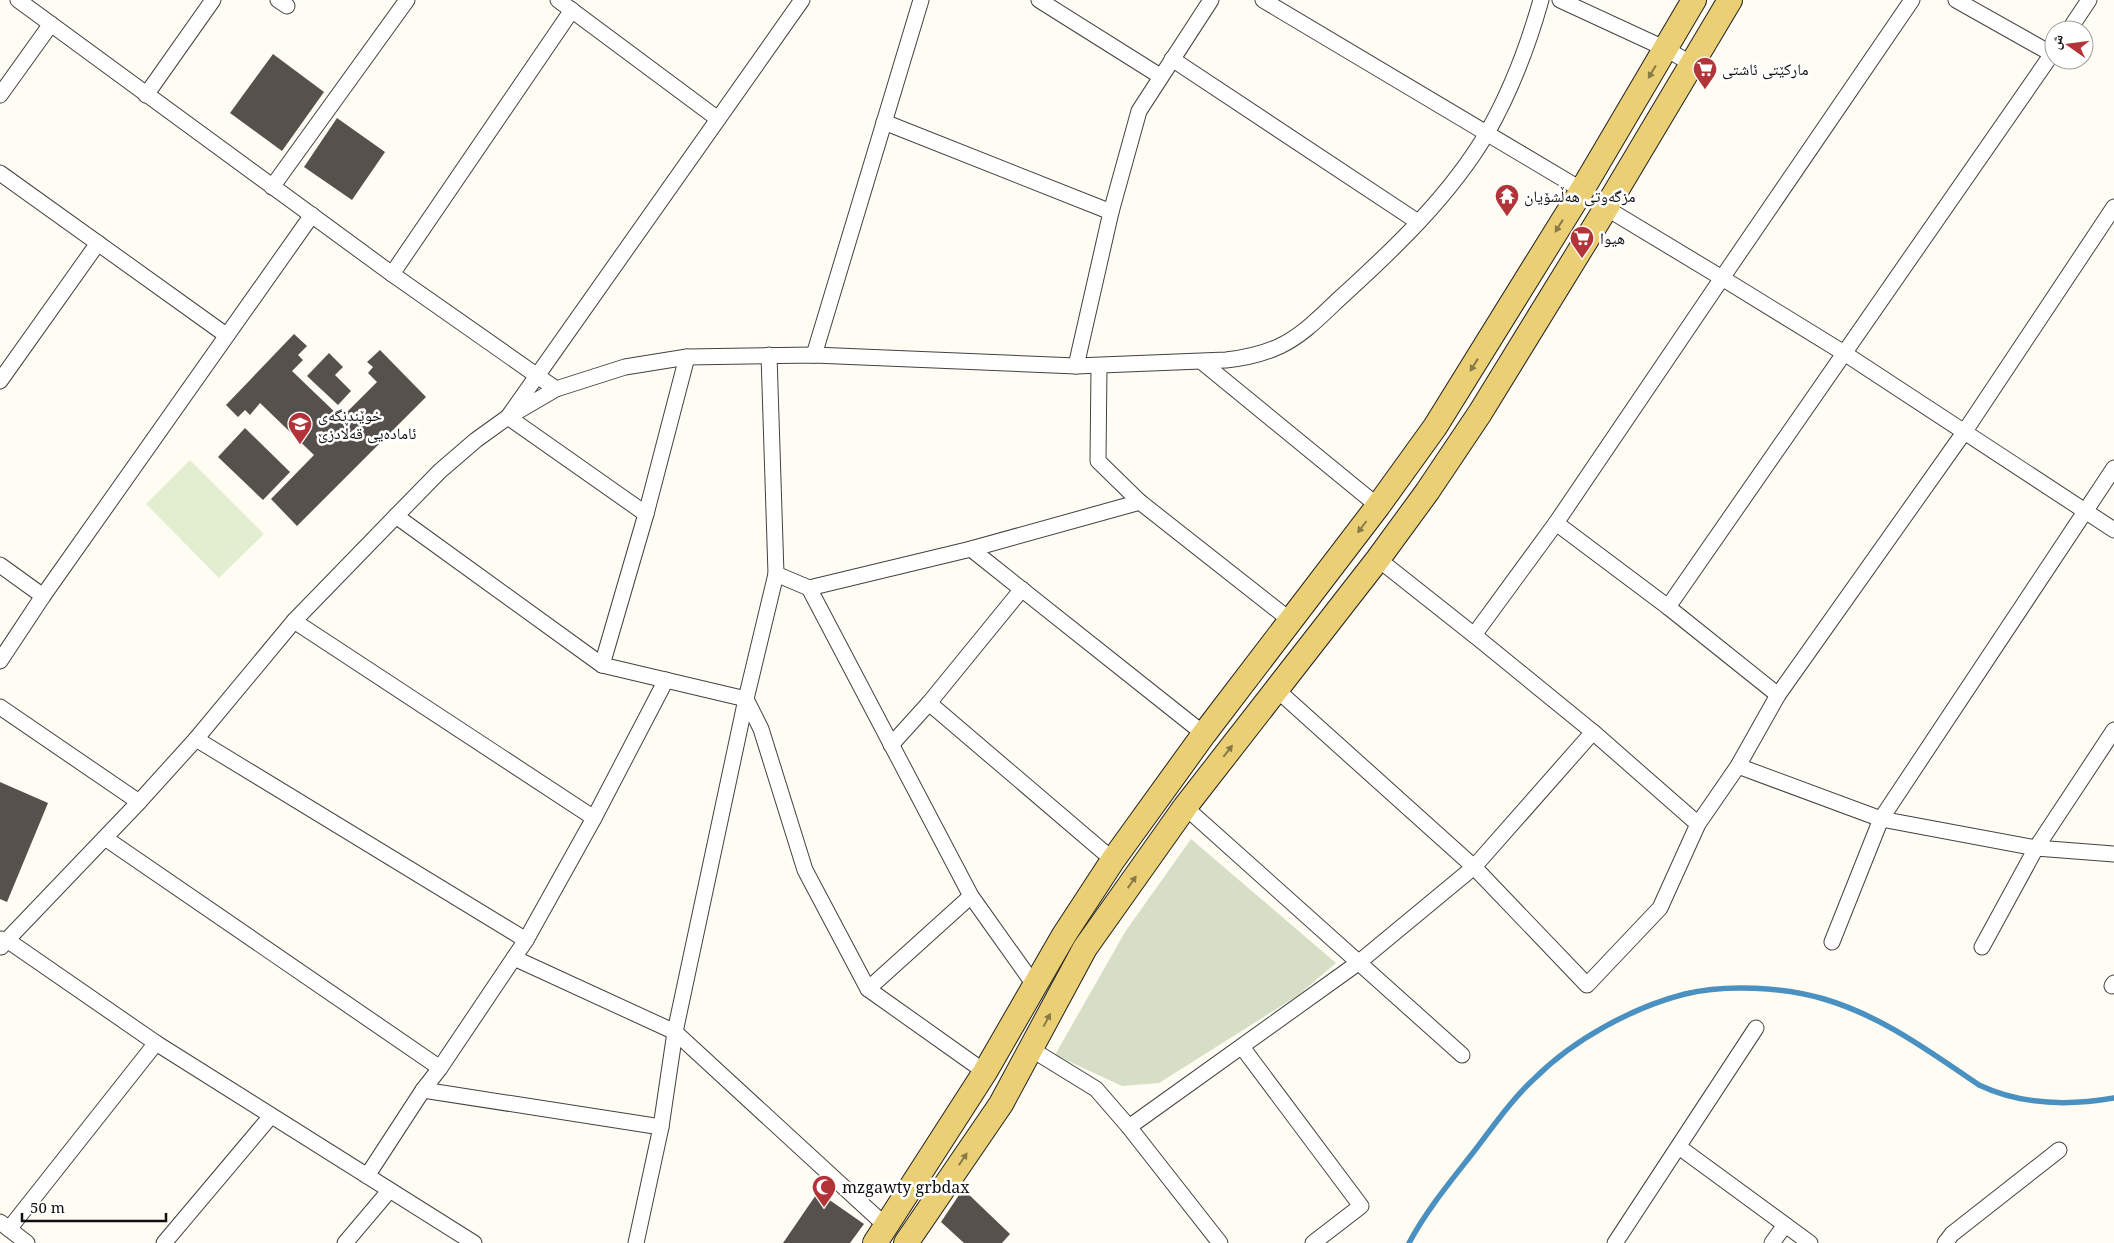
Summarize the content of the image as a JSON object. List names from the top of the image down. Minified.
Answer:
{"places":{"supermarket":["مارکێتی ئاشتی","هیوا"],"temple":["مزگەوتی ھەڵشۆیان"],"school or university":["خوێندنگەی ئامادەیی قەڵادزێ"],"mosque":["mzgawty grbdax"]},"scale_bar":"50 m","north":"left"}
